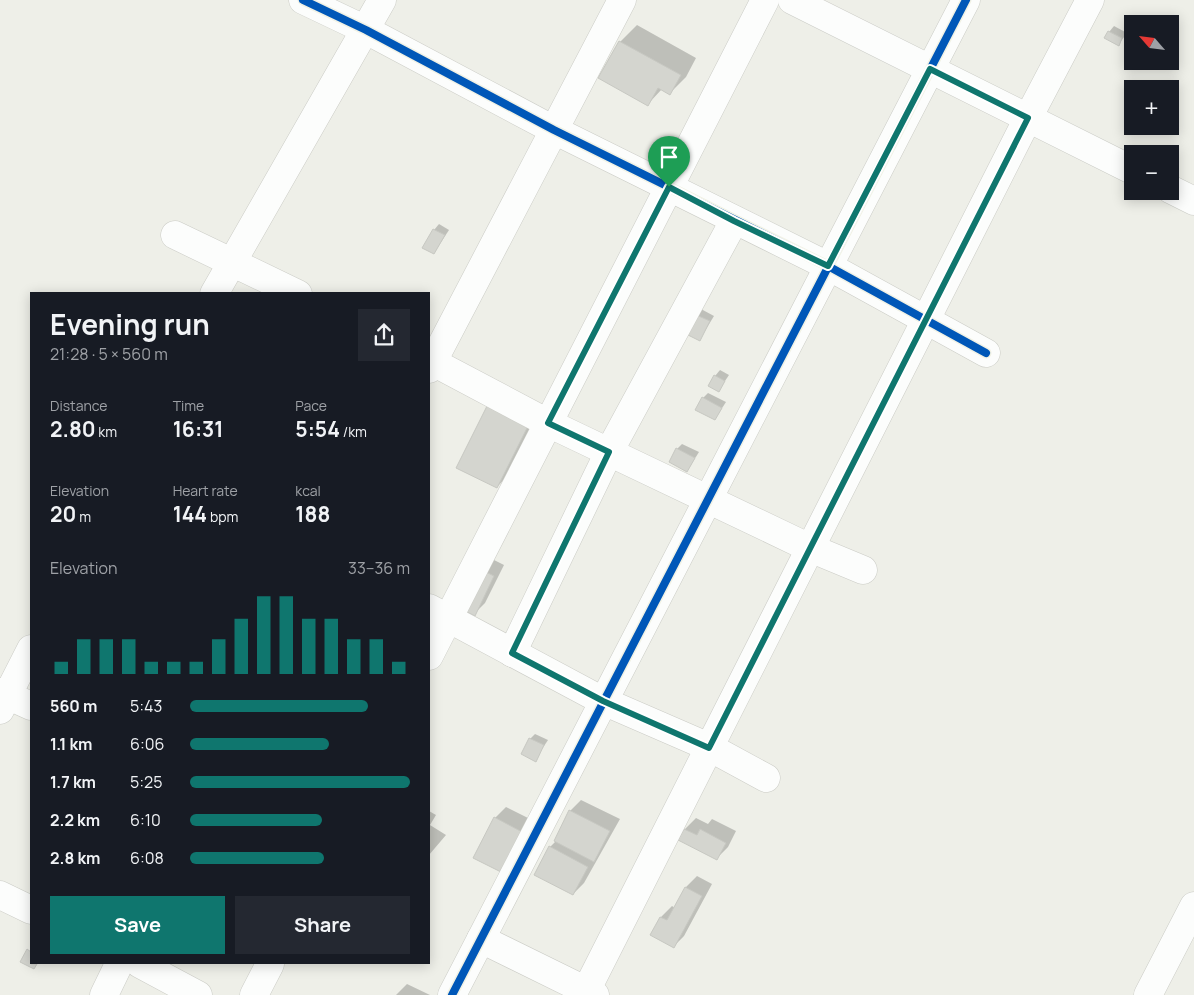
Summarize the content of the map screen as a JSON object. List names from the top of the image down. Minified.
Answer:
{"north":"top left","page":{"map_buttons":["+","−"],"heading":["Evening run","21:28 · 5 × 560 m"],"stats":[["Distance","2.80 km"],["Time","16:31"],["Pace","5:54 /km"],["Elevation","20 m"],["Heart rate","144 bpm"],["kcal","188"]],"chart":["Elevation","33–36 m"],"list":[{"name":"560 m","note":"5:43"},{"name":"1.1 km","note":"6:06"},{"name":"1.7 km","note":"5:25"},{"name":"2.2 km","note":"6:10"},{"name":"2.8 km","note":"6:08"}],"buttons":["Save","Share"]}}
